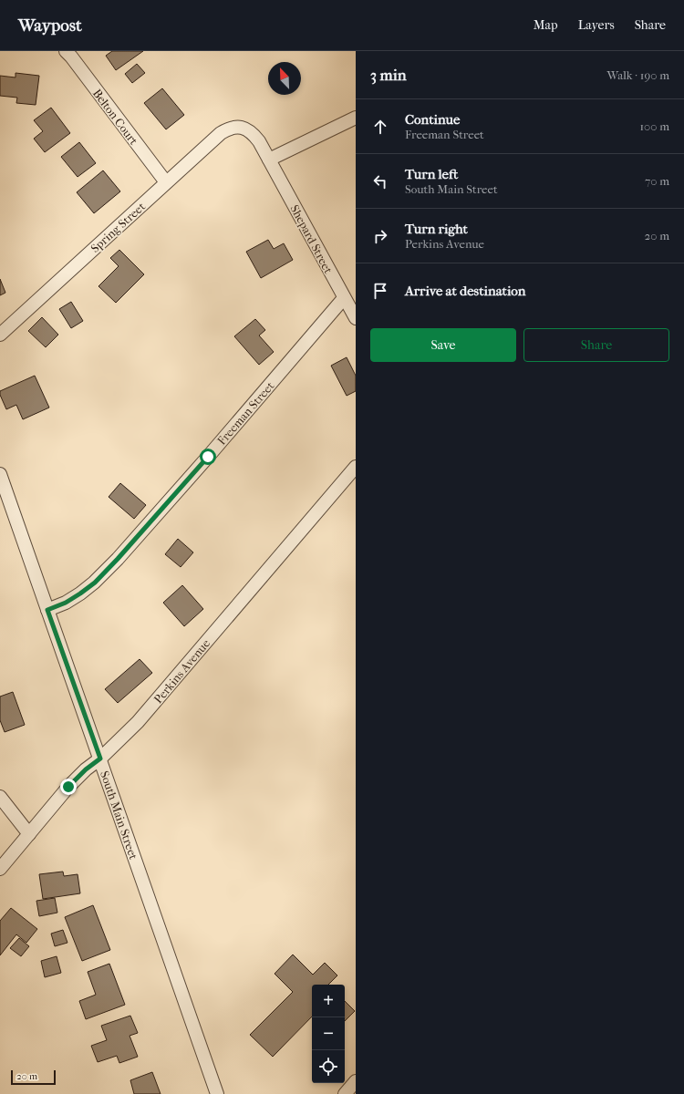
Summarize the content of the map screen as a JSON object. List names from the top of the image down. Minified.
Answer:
{"streets":{"street":["Belton Court","Spring Street","Shepard Street","Freeman Street","Perkins Avenue","South Main Street"]},"crossings":[["Belton Court","Spring Street"],["Spring Street","Shepard Street"],["Shepard Street","Freeman Street"],["Freeman Street","South Main Street"],["Perkins Avenue","South Main Street"]],"scale_bar":"20 m","north":"top left","page":{"header":"Waypost","nav":["Map","Layers","Share"],"heading":["3 min","Walk · 190 m"],"list":[["Continue","Freeman Street","100 m"],["Turn left","South Main Street","70 m"],["Turn right","Perkins Avenue","20 m"],"Arrive at destination"],"buttons":["Save","Share"],"map_buttons":["+","−"],"scale":"20 m"}}
